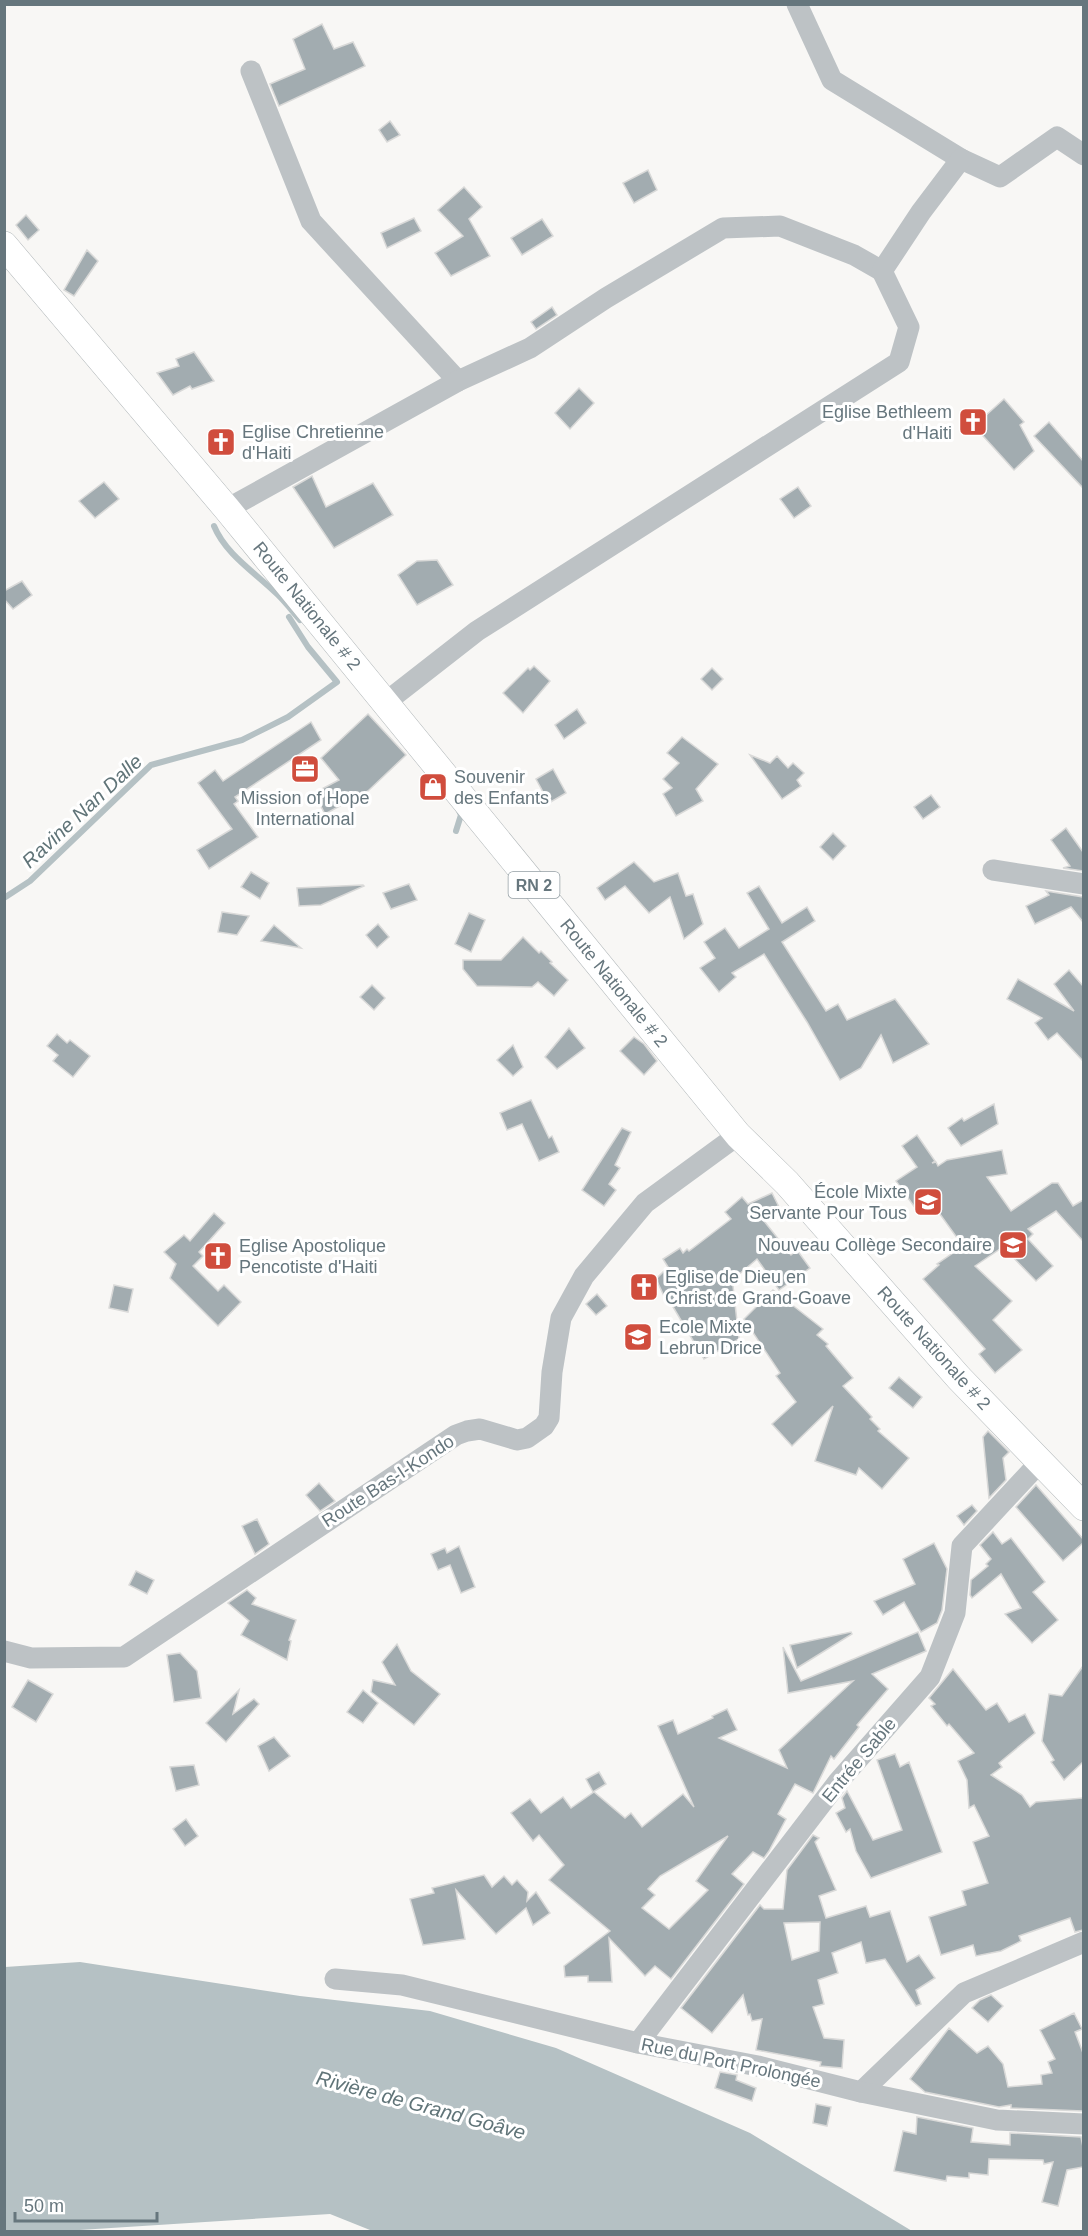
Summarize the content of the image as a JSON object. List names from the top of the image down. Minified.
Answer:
{"streets":{"main road":["Route Nationale # 2","RN 2"],"street":["Route Bas-I-Kondo","Entrée Sable","Rue du Port Prolongée"]},"crossings":[["Route Nationale # 2","Route Bas-I-Kondo"],["Route Nationale # 2","Entrée Sable"],["Entrée Sable","Rue du Port Prolongée"]],"water":["Ravine Nan Dalle","Rivière de Grand Goâve"],"places":{"church":["Eglise Bethleem d'Haiti","Eglise Chretienne d'Haiti","Eglise Apostolique Pencotiste d'Haiti","Eglise de Dieu en Christ de Grand-Goave"],"office":["Mission of Hope International"],"shop":["Souvenir des Enfants"],"school or university":["École Mixte Servante Pour Tous","Nouveau Collège Secondaire","Ecole Mixte Lebrun Drice"]},"scale_bar":"50 m"}
